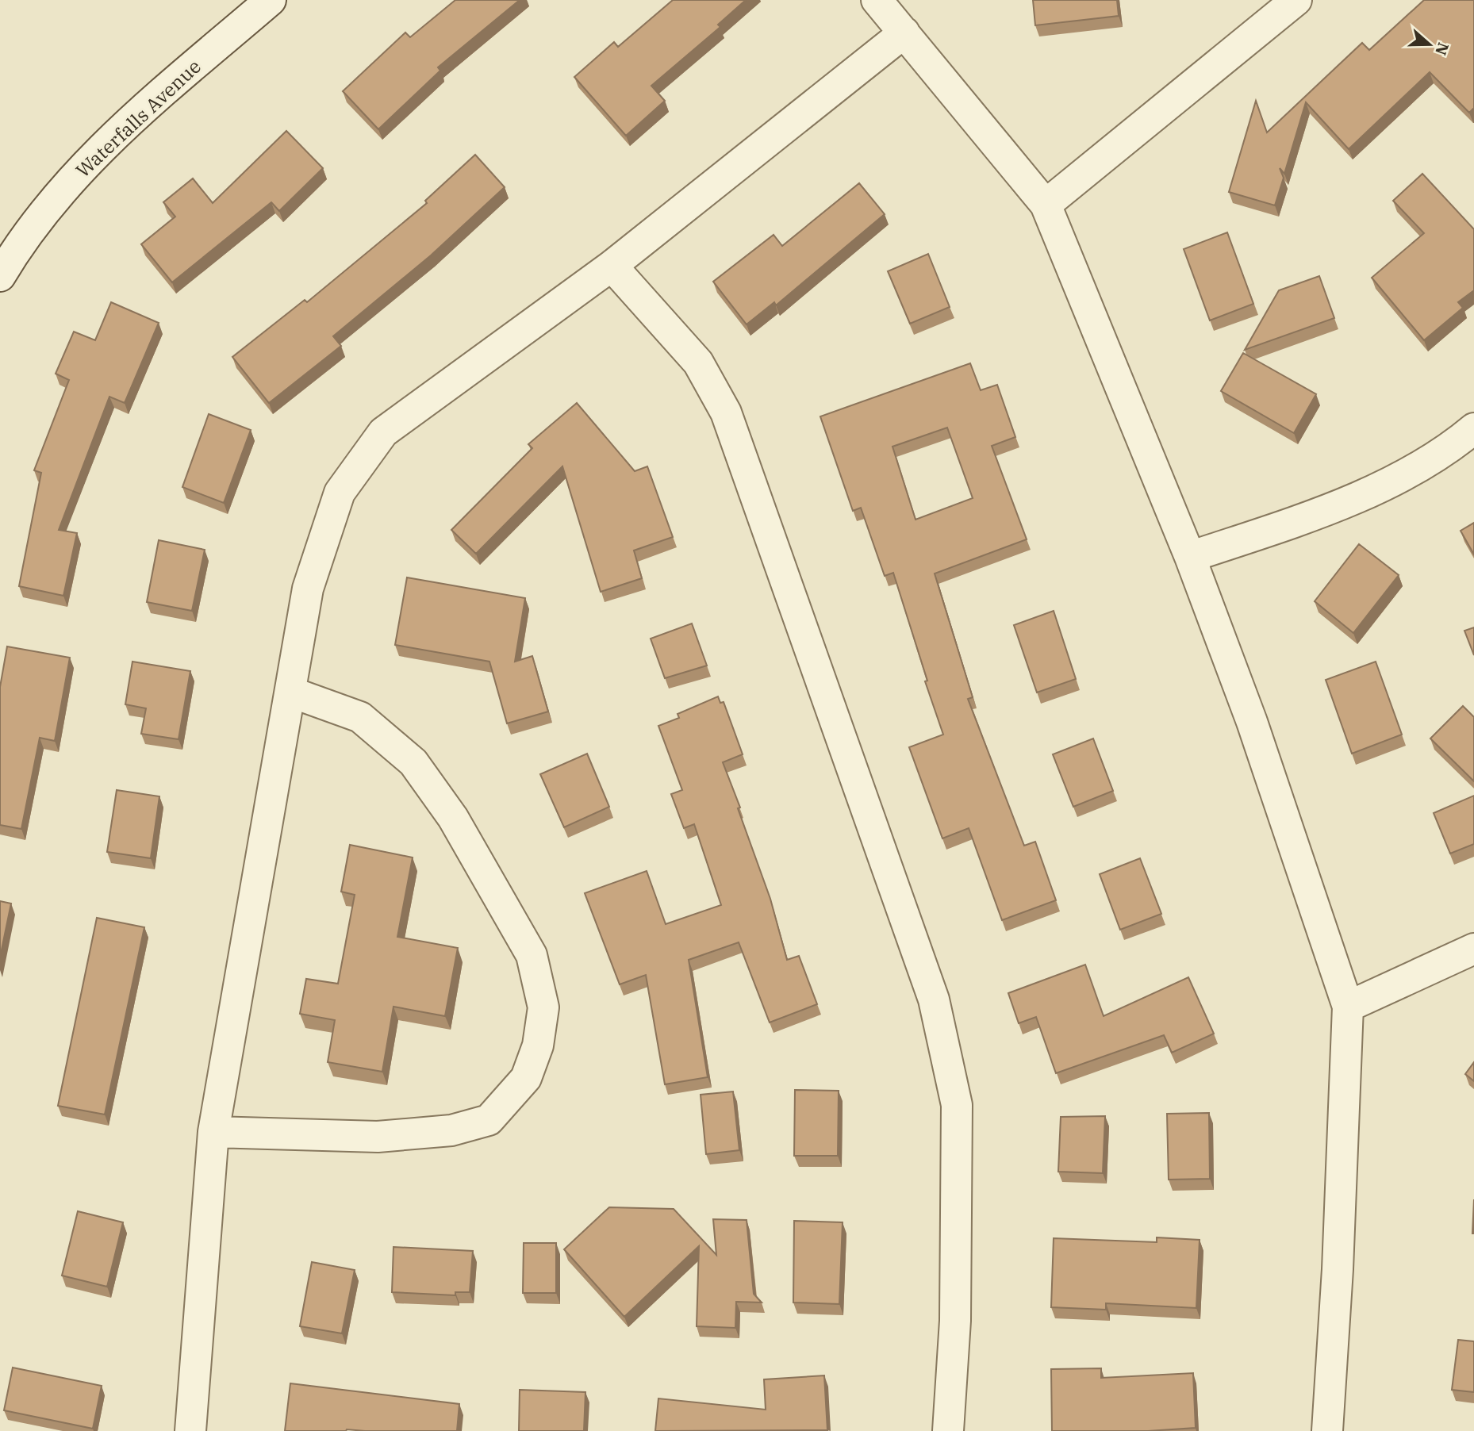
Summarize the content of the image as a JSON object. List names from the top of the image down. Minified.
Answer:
{"streets":{"street":["Waterfalls Avenue"]},"north":"right"}
